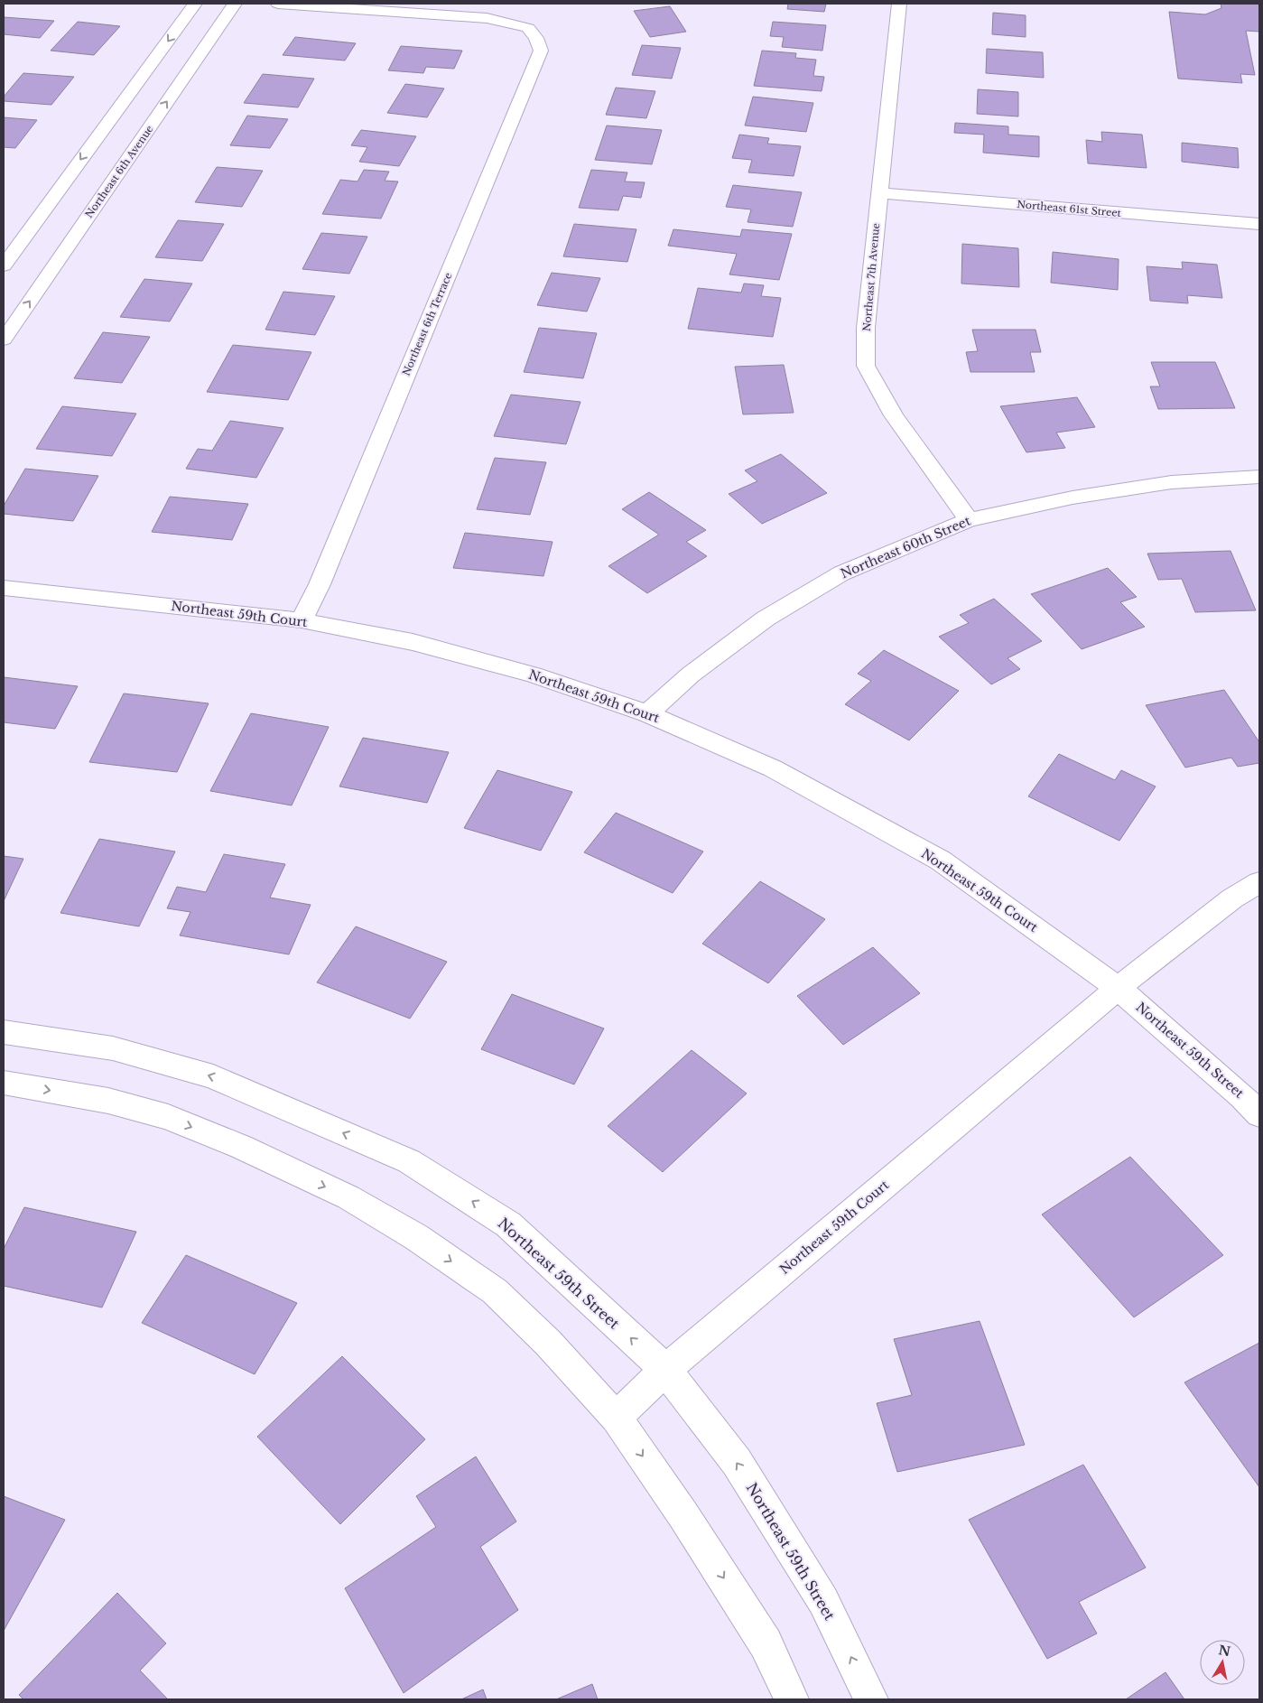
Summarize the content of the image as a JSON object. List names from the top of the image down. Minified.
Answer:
{"streets":{"street":["Northeast 6th Avenue","Northeast 61st Street","Northeast 7th Avenue","Northeast 6th Terrace","Northeast 60th Street","Northeast 59th Court","Northeast 59th Street"]},"crossings":[["Northeast 61st Street","Northeast 7th Avenue"],["Northeast 7th Avenue","Northeast 60th Street"],["Northeast 6th Terrace","Northeast 59th Court"],["Northeast 60th Street","Northeast 59th Court"],["Northeast 59th Court","Northeast 59th Street"]],"north":"top"}
